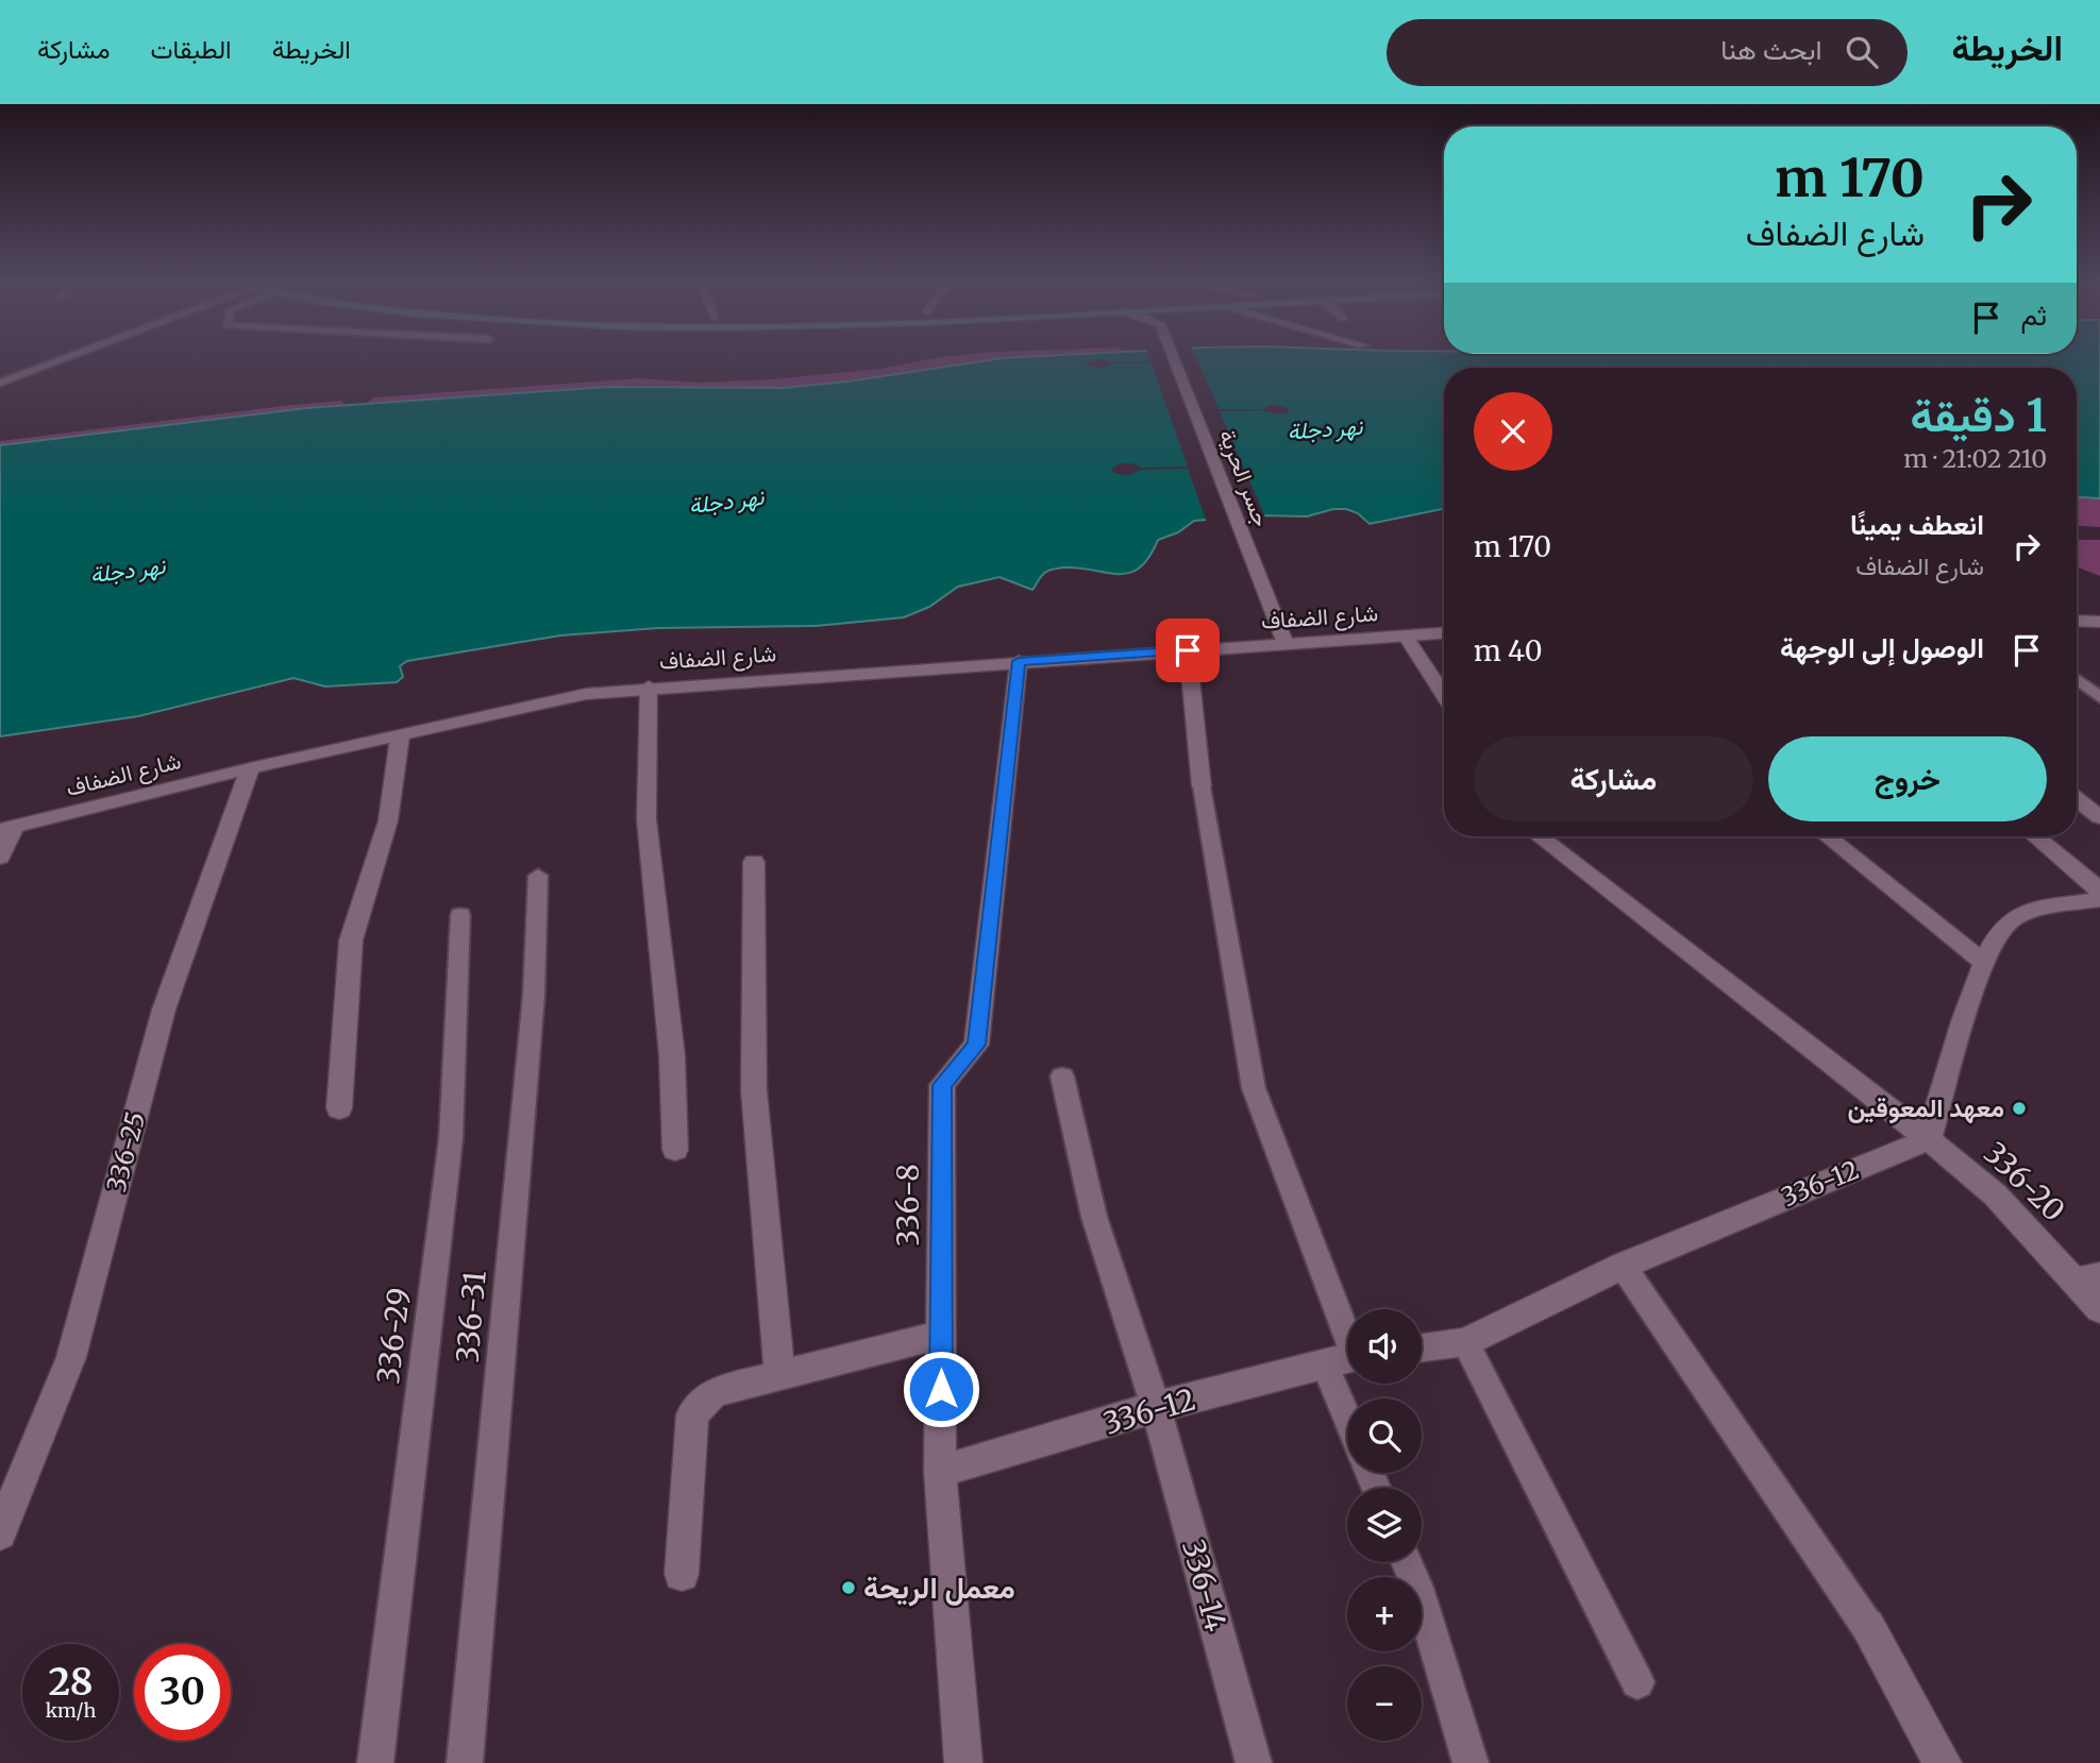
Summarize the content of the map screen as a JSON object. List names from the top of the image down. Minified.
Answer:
{"streets":{"street":["جسر الحرية","شارع الضفاف","336-25","336-20","336-12","336-8"],"lane":["336-31","336-29","336-14"]},"crossings":[["جسر الحرية","شارع الضفاف"],["شارع الضفاف","336-25"],["شارع الضفاف","336-8"],["336-20","336-12"],["336-12","336-8"],["336-12","336-14"]],"water":["نهر دجلة"],"places":["معهد المعوقين","معمل الريحة"],"page":{"header":"الخريطة","search":"ابحث هنا","nav":["الخريطة","الطبقات","مشاركة"],"turn":["170 m","شارع الضفاف"],"then":"ثم","heading":["1 دقيقة","210 m · 21:02"],"list":[{"name":"انعطف يمينًا","note":"شارع الضفاف","value":"170 m"},{"name":"الوصول إلى الوجهة","value":"40 m"}],"buttons":["خروج","مشاركة"],"map_buttons":["+","−"],"speed":"28 km/h","limit":"30"}}
